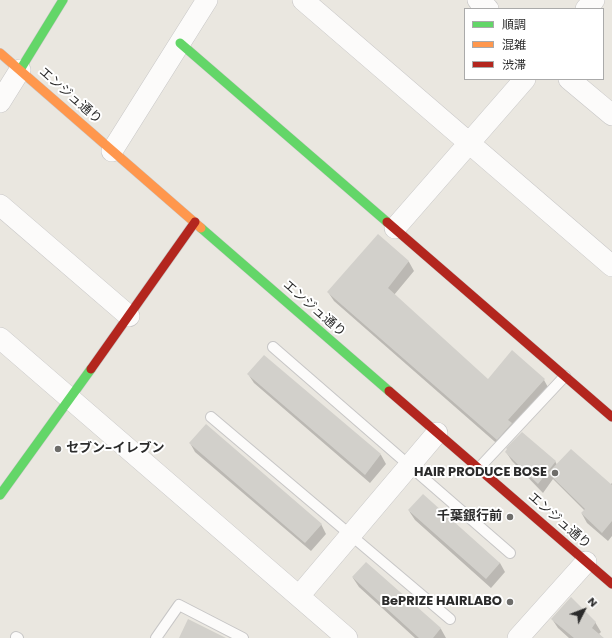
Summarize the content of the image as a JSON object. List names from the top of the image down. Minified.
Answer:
{"streets":{"street":["エンジュ通り"]},"places":["セブン-イレブン","HAIR PRODUCE BOSE","千葉銀行前","BePRIZE HAIRLABO"],"legend":["順調","混雑","渋滞"],"north":"top right"}
